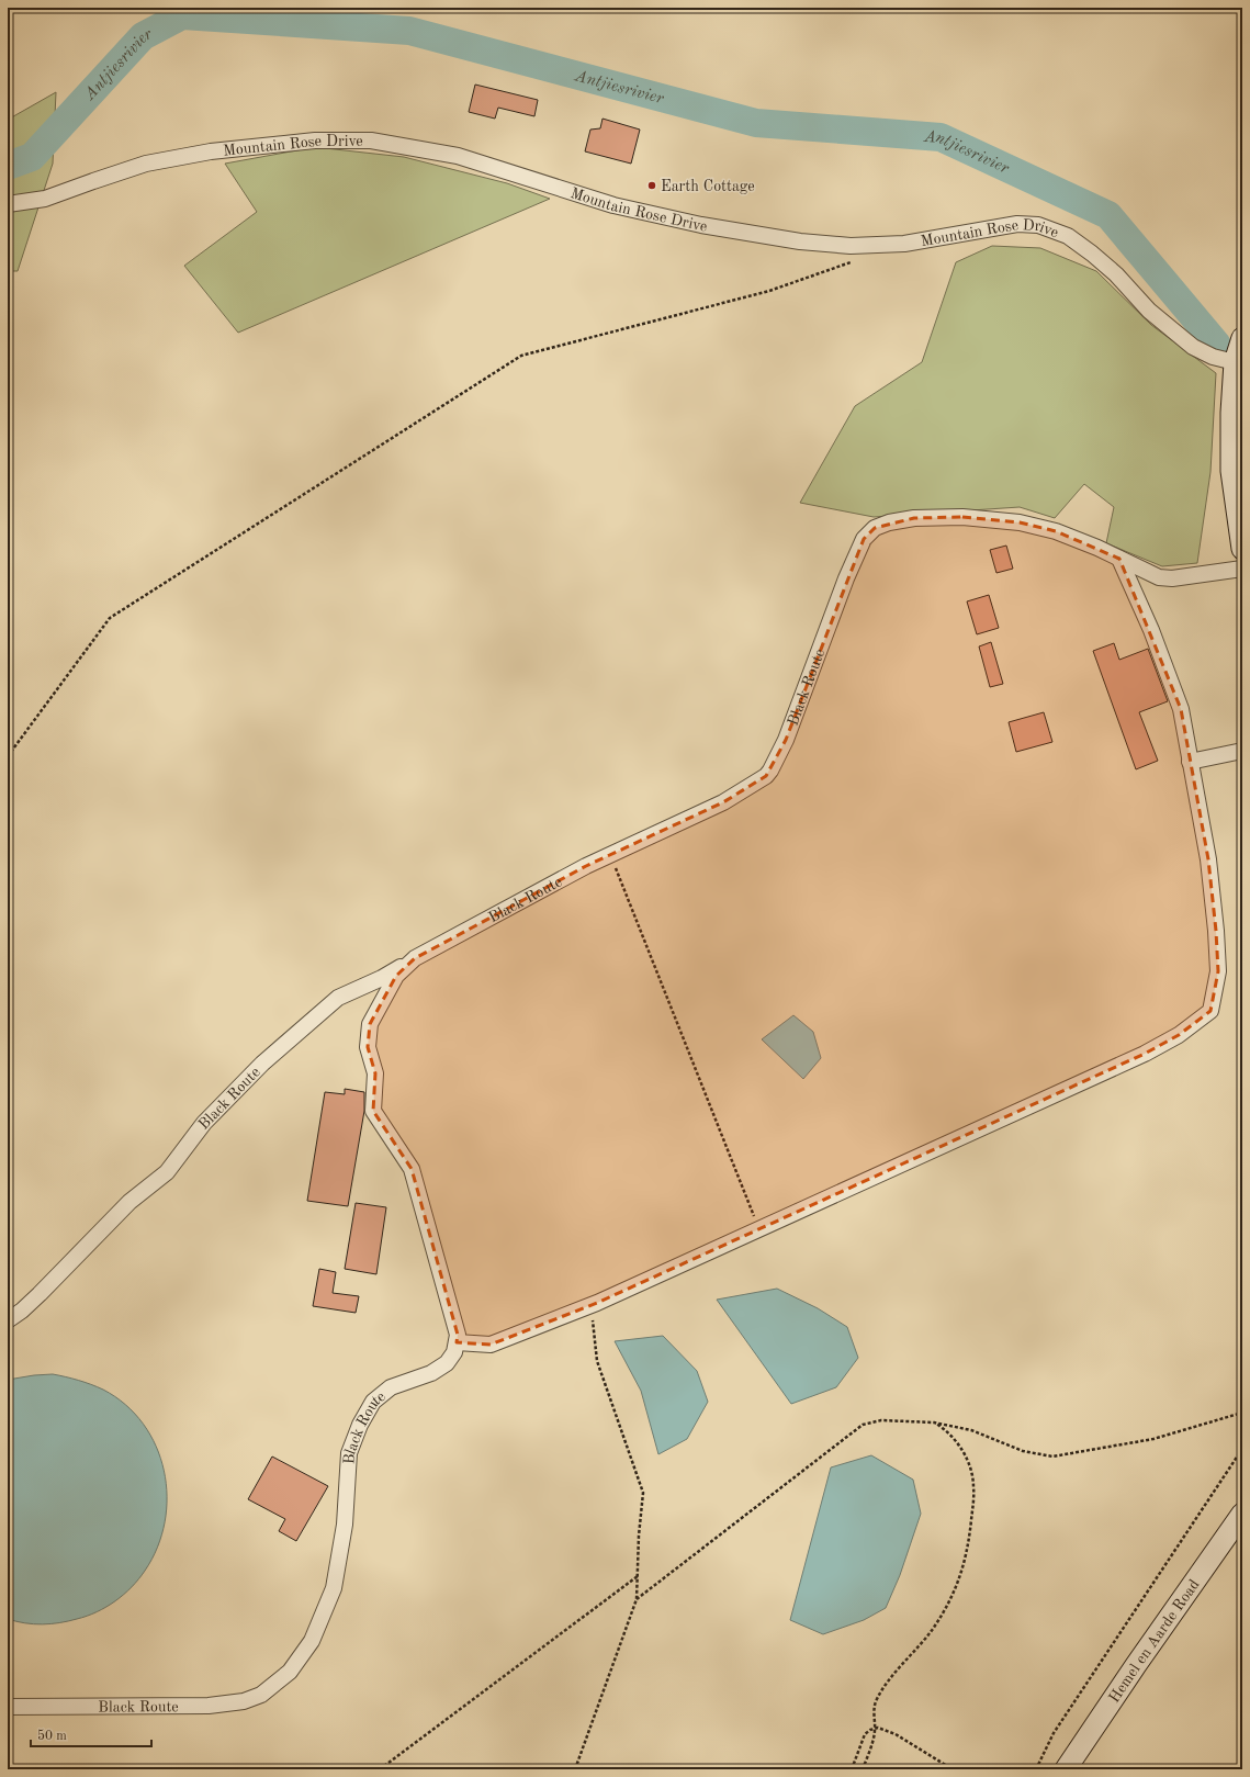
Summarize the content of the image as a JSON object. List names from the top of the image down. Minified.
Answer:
{"streets":{"main road":["Hemel en Aarde Road"],"street":["Mountain Rose Drive","Black Route"]},"water":["Antjiesrivier"],"places":["Earth Cottage"],"scale_bar":"50 m"}
